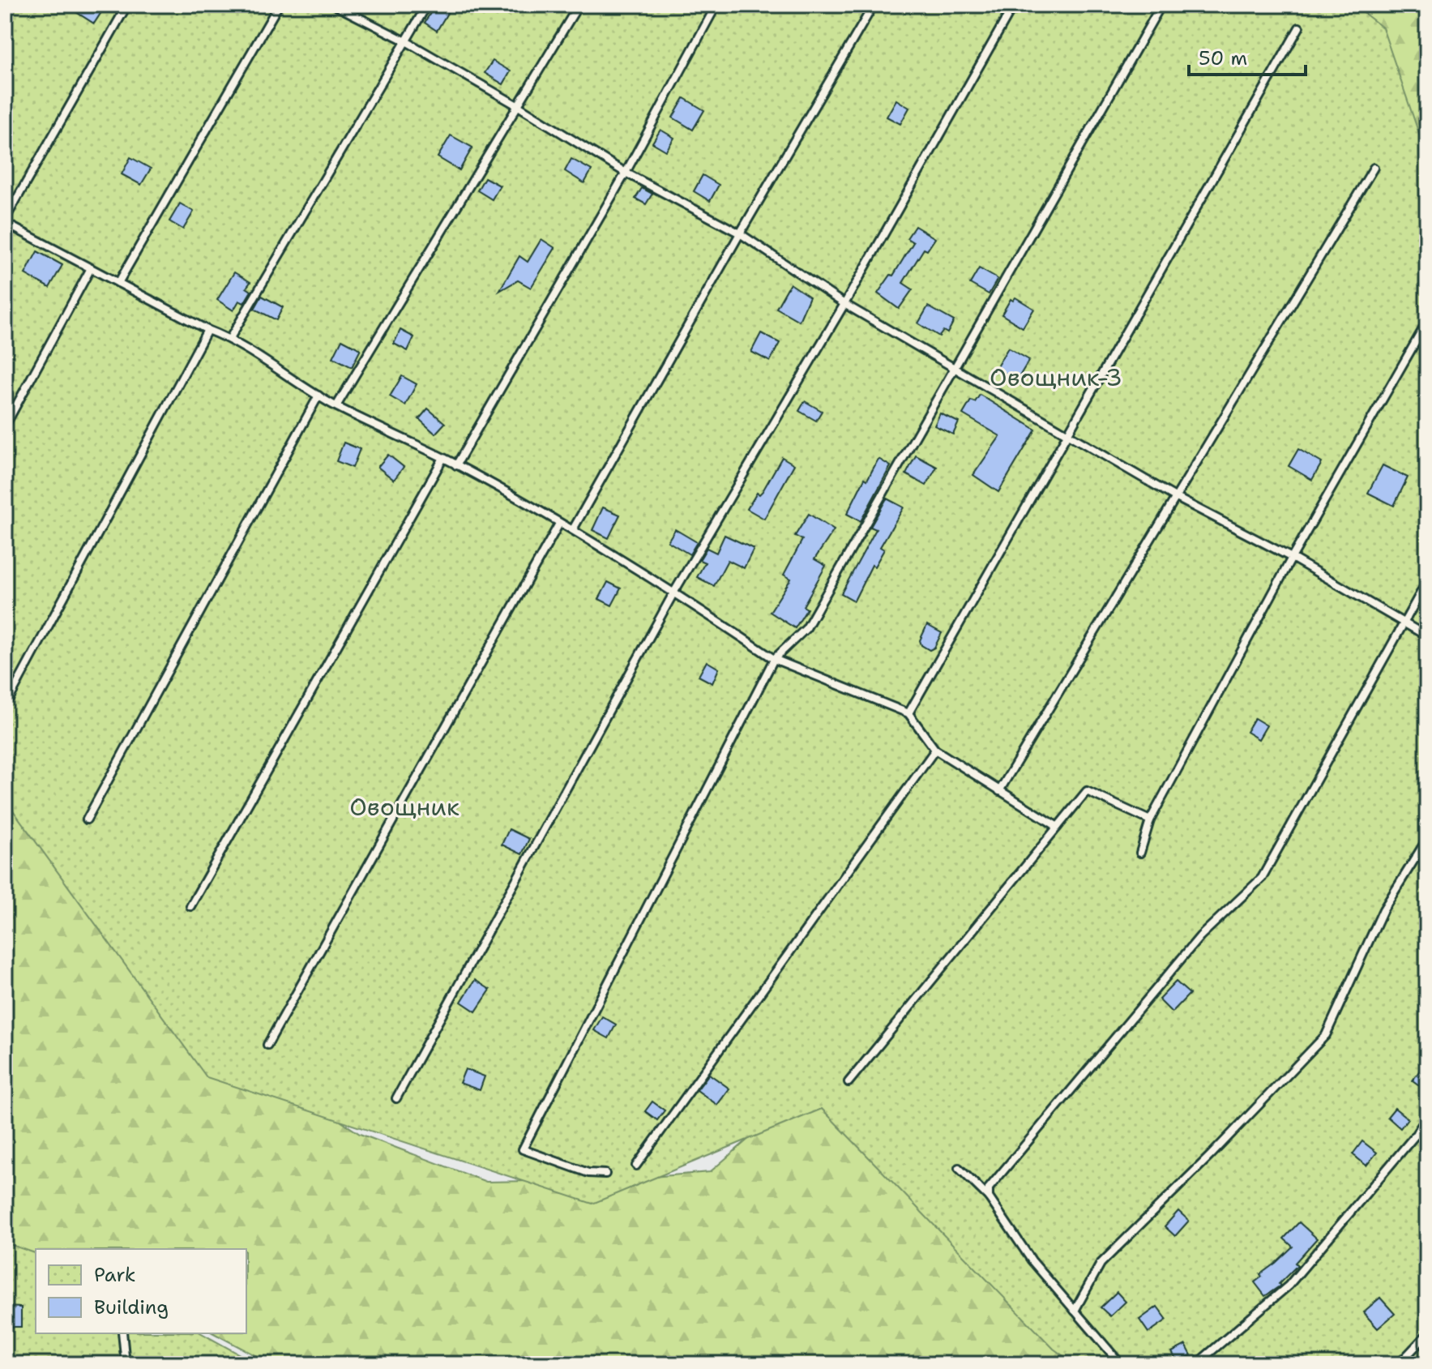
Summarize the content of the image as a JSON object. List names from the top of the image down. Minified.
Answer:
{"parks":["Овощник-3","Овощник"],"legend":["Park","Building"],"scale_bar":"50 m"}
